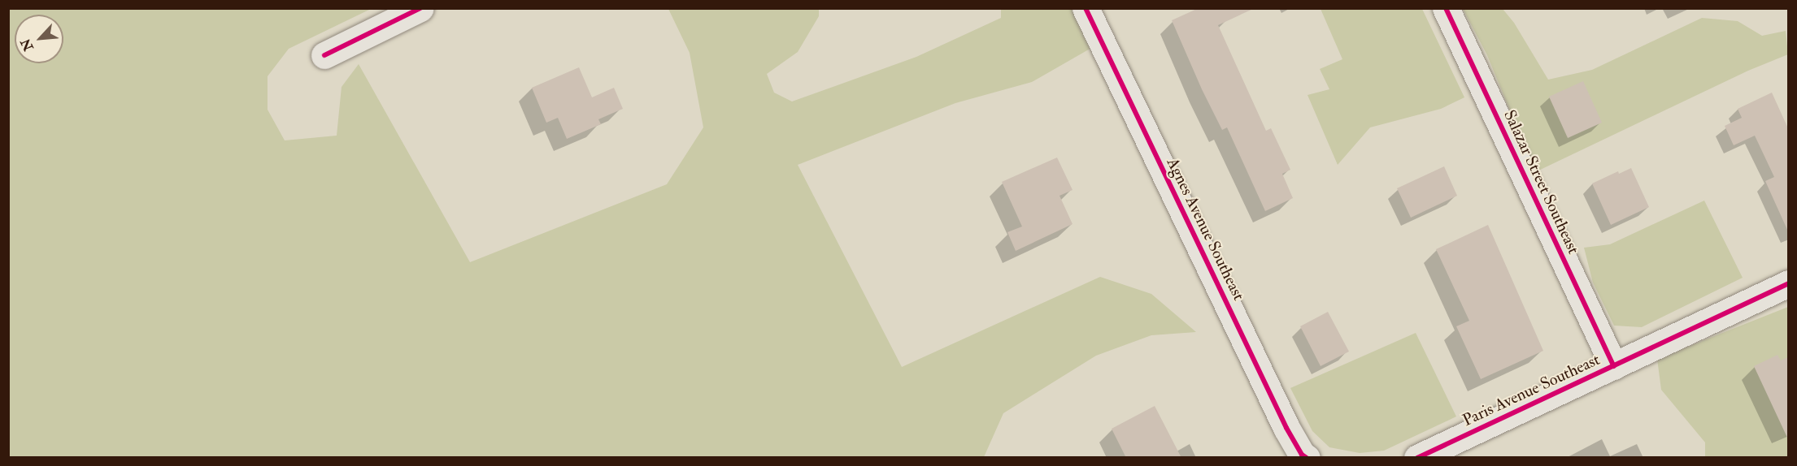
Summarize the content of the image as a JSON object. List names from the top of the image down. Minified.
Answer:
{"streets":{"street":["Salazar Street Southeast","Agnes Avenue Southeast","Paris Avenue Southeast"]},"crossings":[["Salazar Street Southeast","Paris Avenue Southeast"]],"north":"bottom left"}
